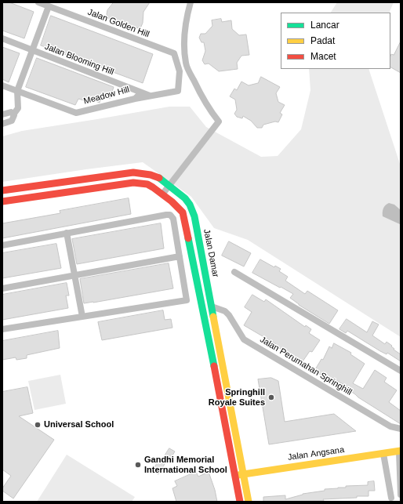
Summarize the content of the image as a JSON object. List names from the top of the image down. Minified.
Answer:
{"streets":{"street":["Jalan Golden Hill","Jalan Blooming Hill","Meadow Hill","Jalan Damar","Jalan Perumahan Springhill","Jalan Angsana"]},"crossings":[["Jalan Golden Hill","Jalan Blooming Hill"],["Jalan Blooming Hill","Meadow Hill"],["Jalan Damar","Jalan Perumahan Springhill"],["Jalan Damar","Jalan Angsana"]],"places":["Springhill Royale Suites","Universal School","Gandhi Memorial International School"],"legend":["Lancar","Padat","Macet"]}
